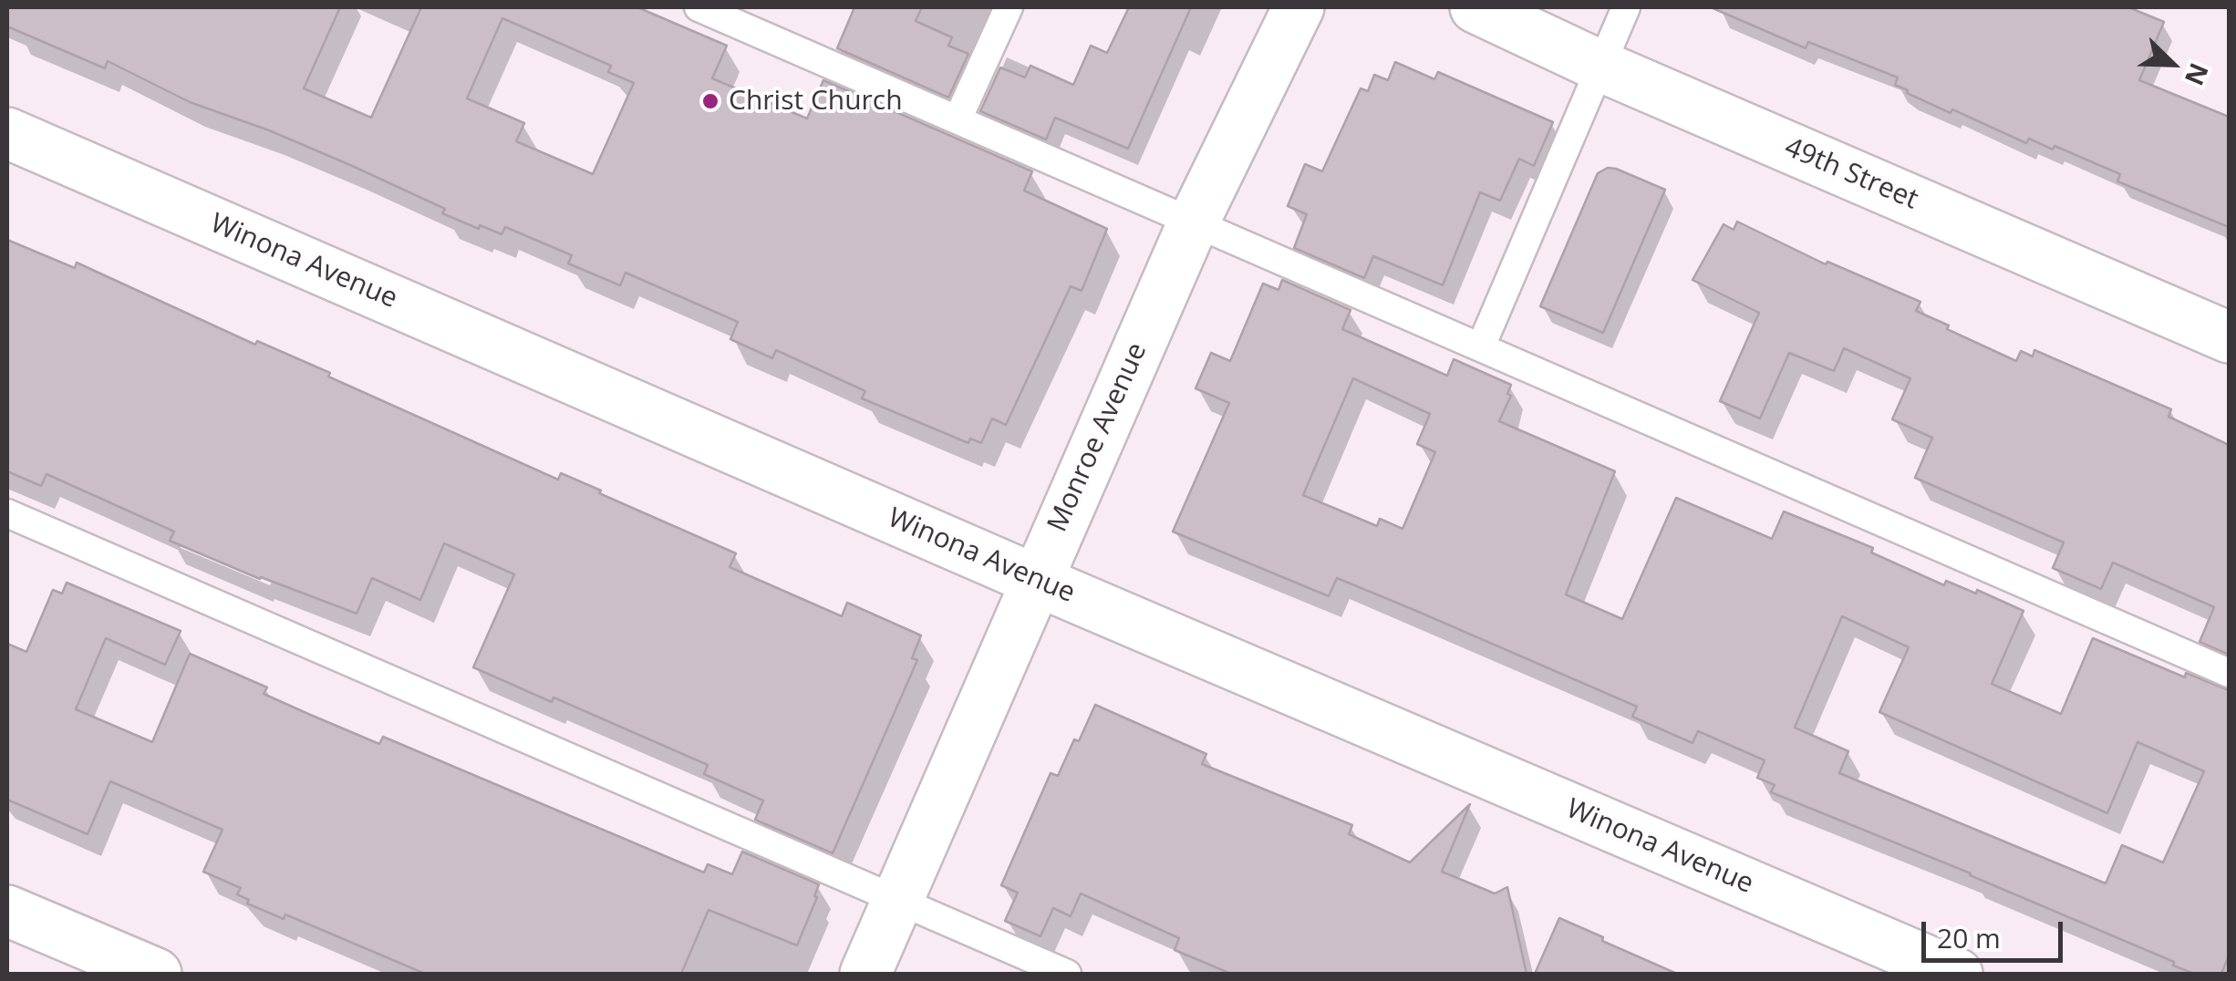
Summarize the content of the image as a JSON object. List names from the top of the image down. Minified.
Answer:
{"streets":{"street":["49th Street","Winona Avenue","Monroe Avenue"]},"crossings":[["Winona Avenue","Monroe Avenue"]],"places":["Christ Church"],"scale_bar":"20 m","north":"bottom right"}
